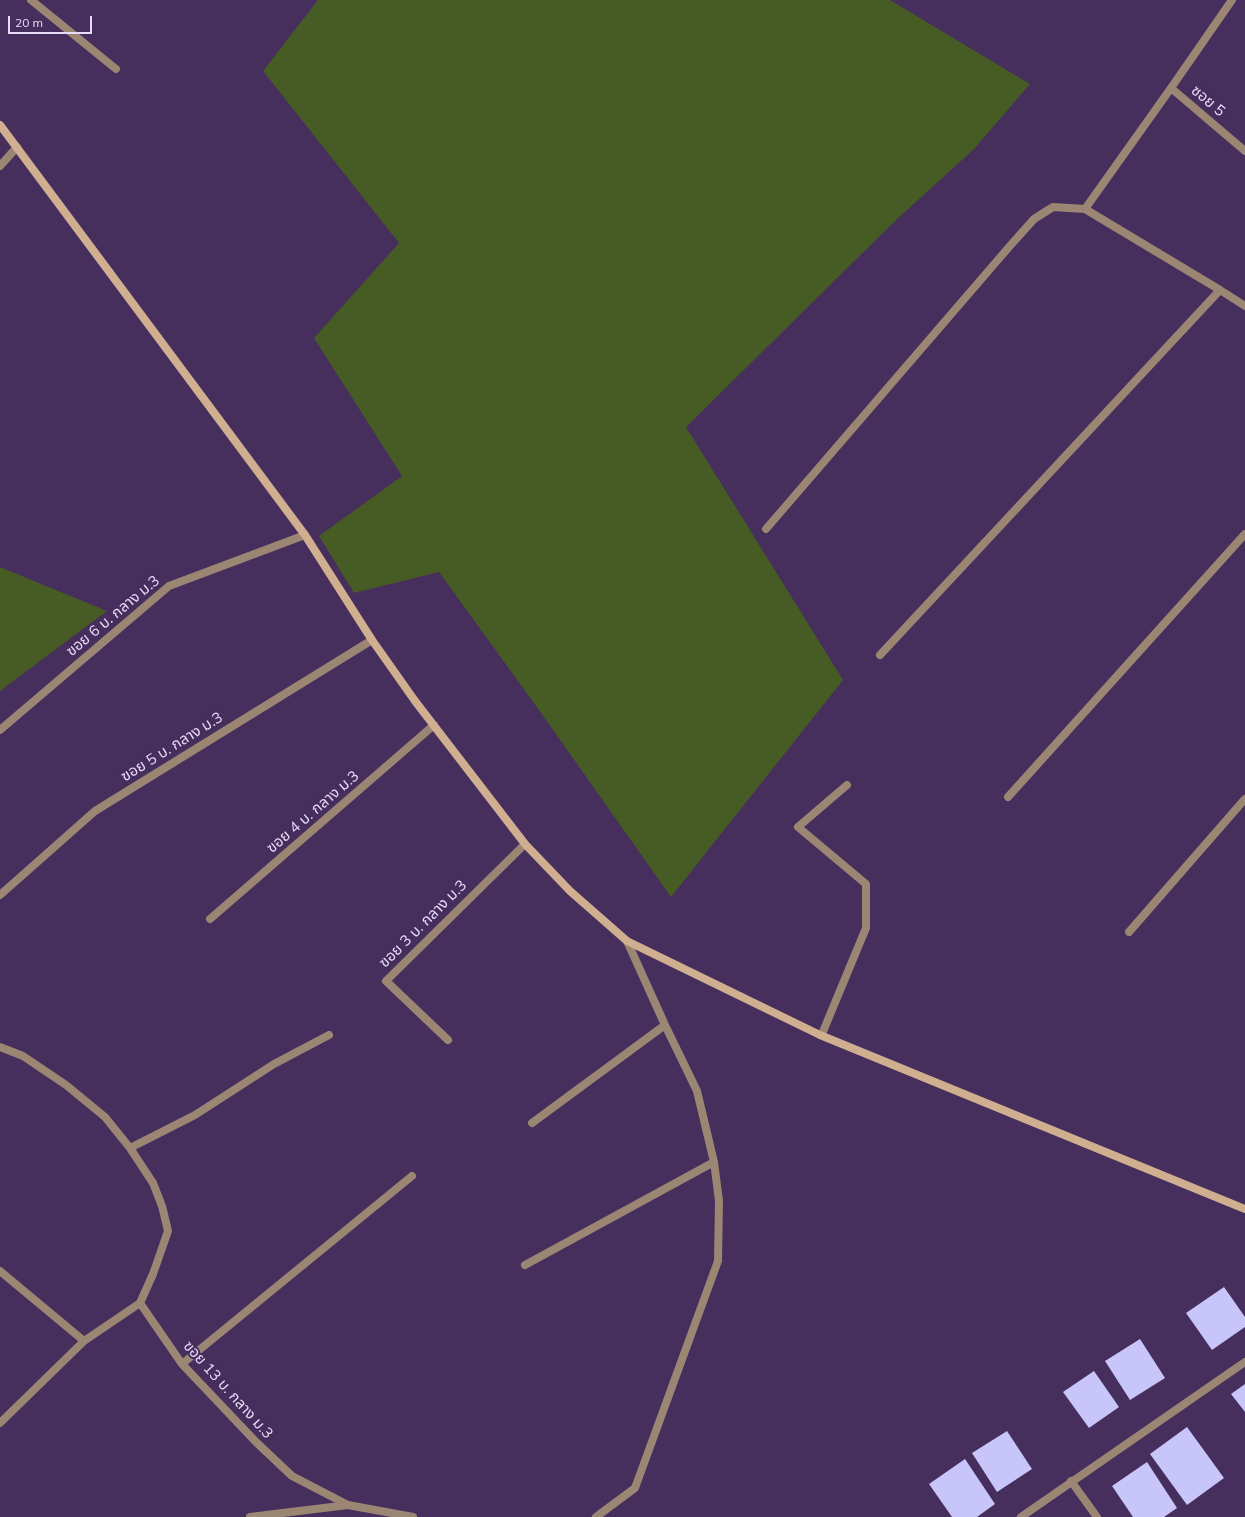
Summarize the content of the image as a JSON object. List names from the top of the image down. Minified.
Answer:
{"streets":{"street":["ซอย 5","ฃอย 6 บ. กลาง ม.3","ฃอย 5 บ. กลาง ม.3","ฃอย 4 บ. กลาง ม.3","ฃอย 3 บ. กลาง ม.3","ฃอย 13 บ. กลาง ม.3"]},"scale_bar":"20 m"}
